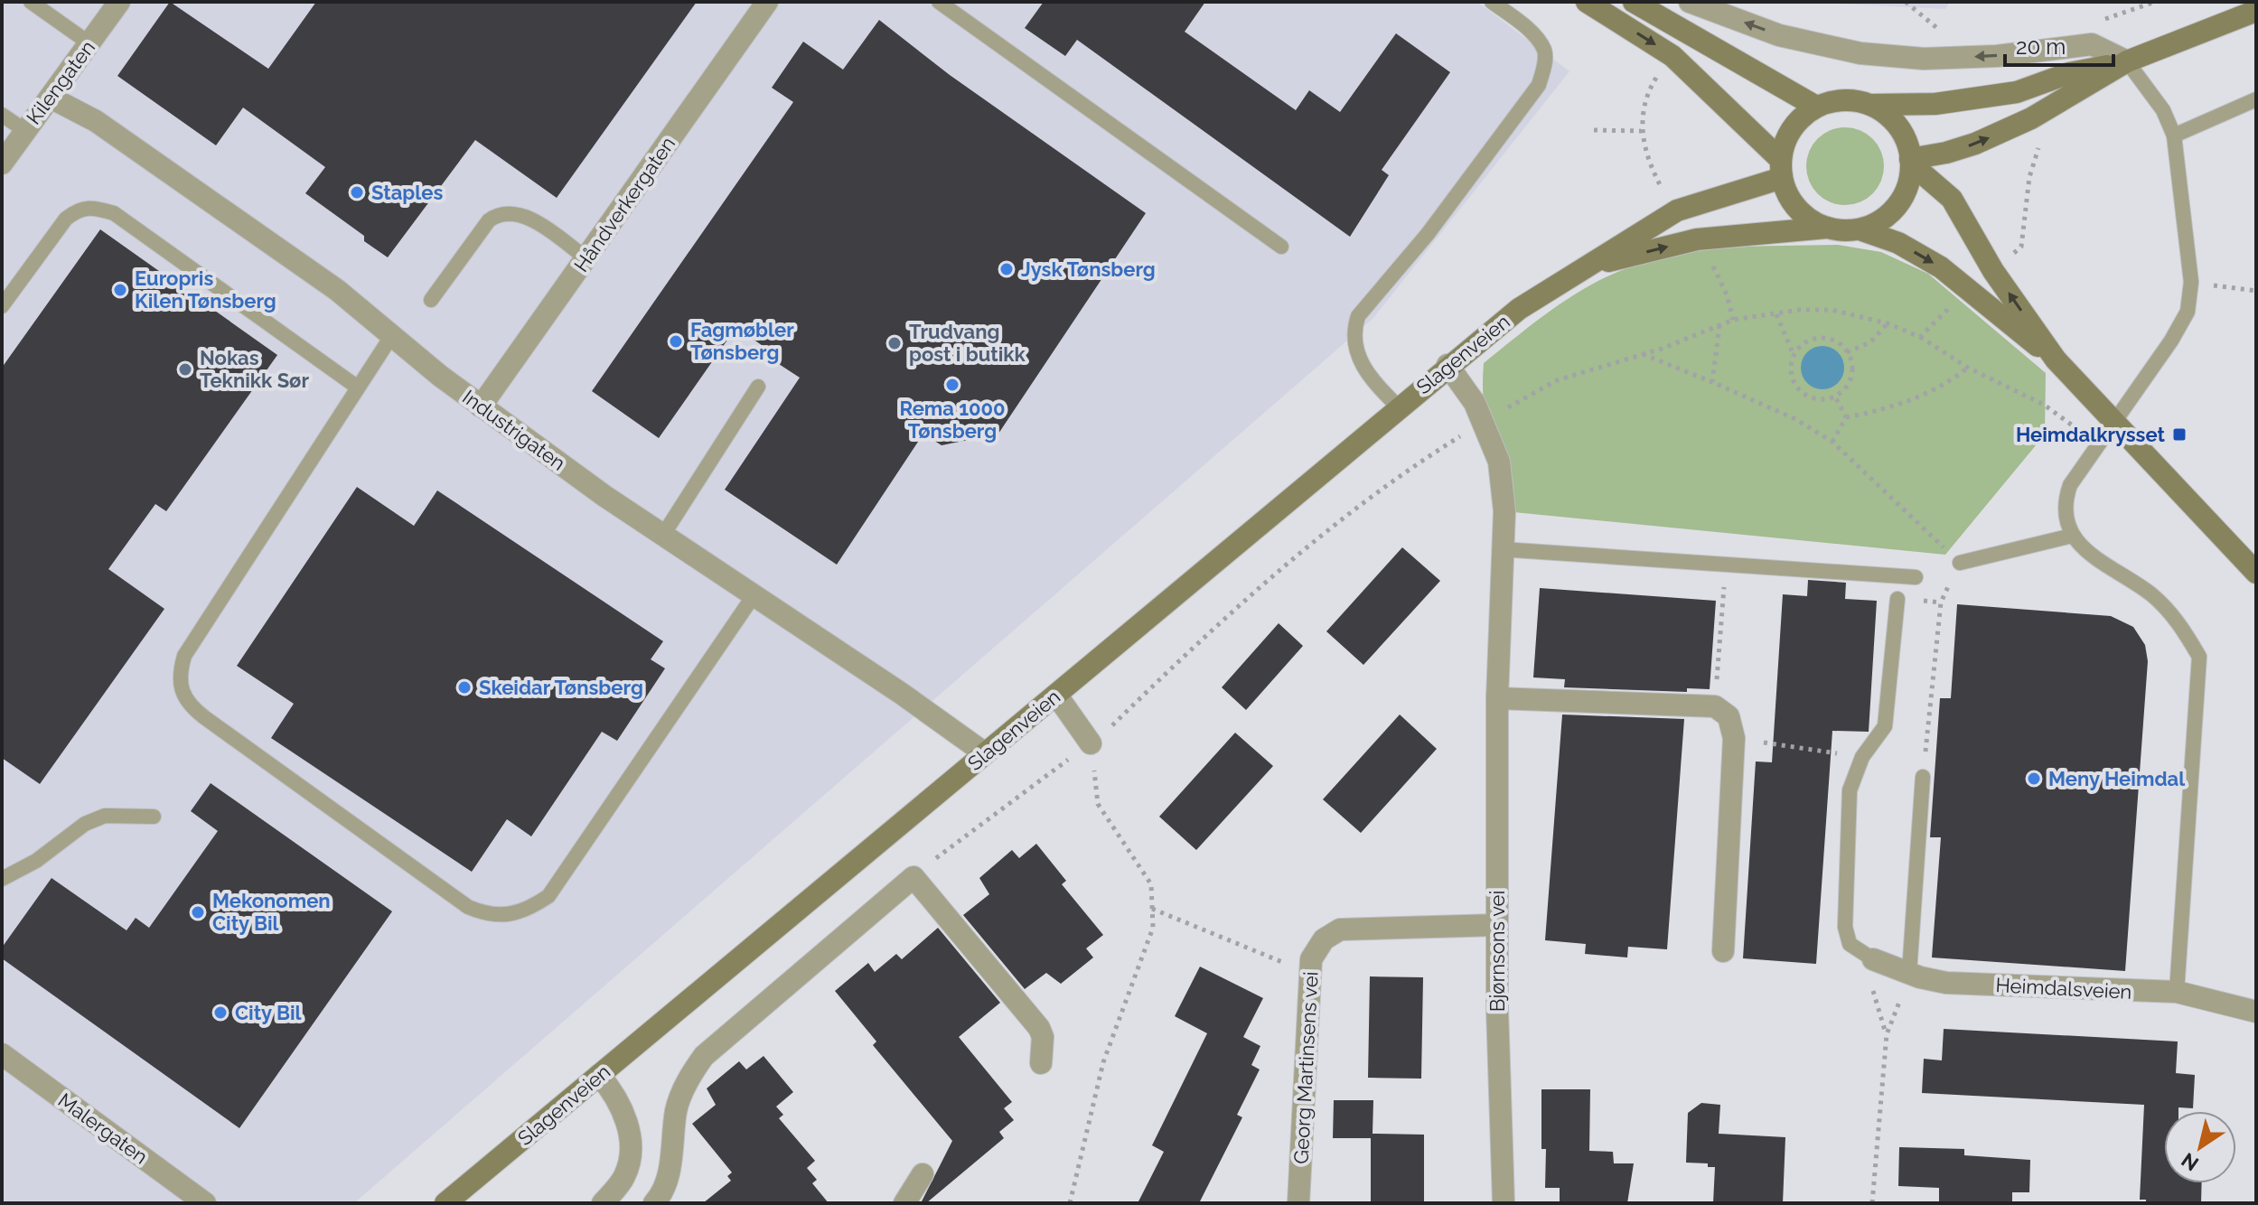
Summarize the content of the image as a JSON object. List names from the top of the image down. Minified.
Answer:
{"streets":{"main road":["Slagenveien"],"street":["Kilengaten","Håndverkergaten","Industrigaten","Bjørnsons vei","Heimdalsveien","Georg Martinsens vei","Malergaten"]},"crossings":[["Kilengaten","Industrigaten"],["Håndverkergaten","Industrigaten"],["Slagenveien","Industrigaten"],["Slagenveien","Bjørnsons vei"],["Bjørnsons vei","Georg Martinsens vei"]],"places":{"other":["Staples","Jysk Tønsberg","Europris Kilen Tønsberg","Fagmøbler Tønsberg","Trudvang post i butikk","Nokas Teknikk Sør","Rema 1000 Tønsberg","Skeidar Tønsberg","Meny Heimdal","Mekonomen City Bil","City Bil"],"transit":["Heimdalkrysset"]},"scale_bar":"20 m","north":"bottom left"}
